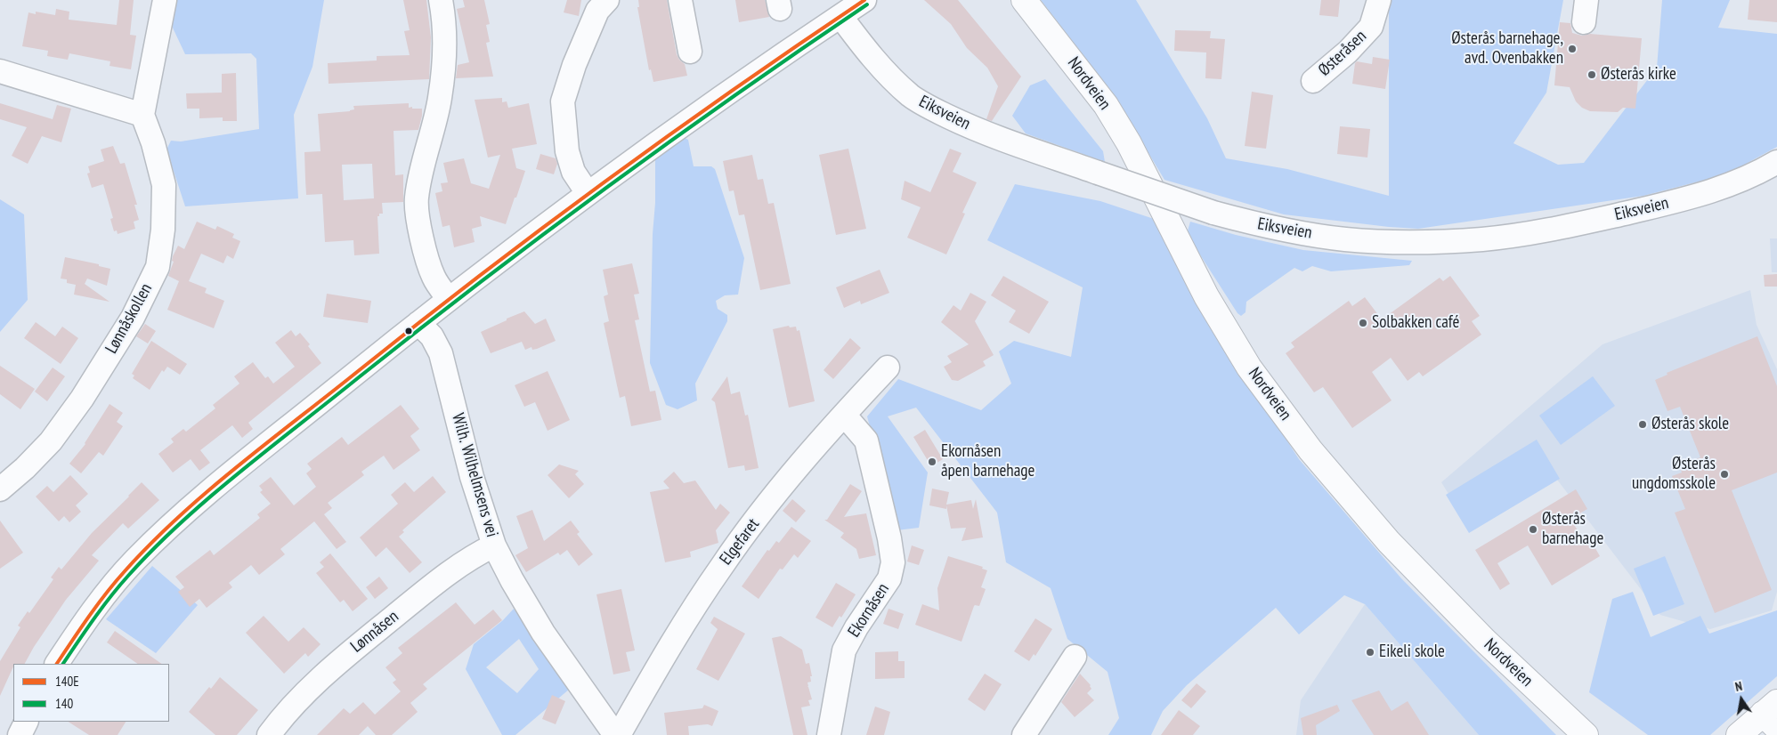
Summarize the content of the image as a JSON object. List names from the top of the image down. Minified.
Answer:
{"streets":{"main road":["Nordveien"],"street":["Østeråsen","Eiksveien","Lønnåskollen","Wilh. Wilhelmsens vei","Elgefaret","Ekornåsen","Lønnåsen"]},"crossings":[["Wilh. Wilhelmsens vei","Elgefaret"],["Wilh. Wilhelmsens vei","Lønnåsen"],["Elgefaret","Ekornåsen"]],"places":["Østerås barnehage, avd. Ovenbakken","Østerås kirke","Solbakken café","Østerås skole","Ekornåsen åpen barnehage","Østerås ungdomsskole","Østerås barnehage","Eikeli skole"],"lines":["transit line 140E","transit line 140"],"legend":["140E","140"],"north":"top"}
